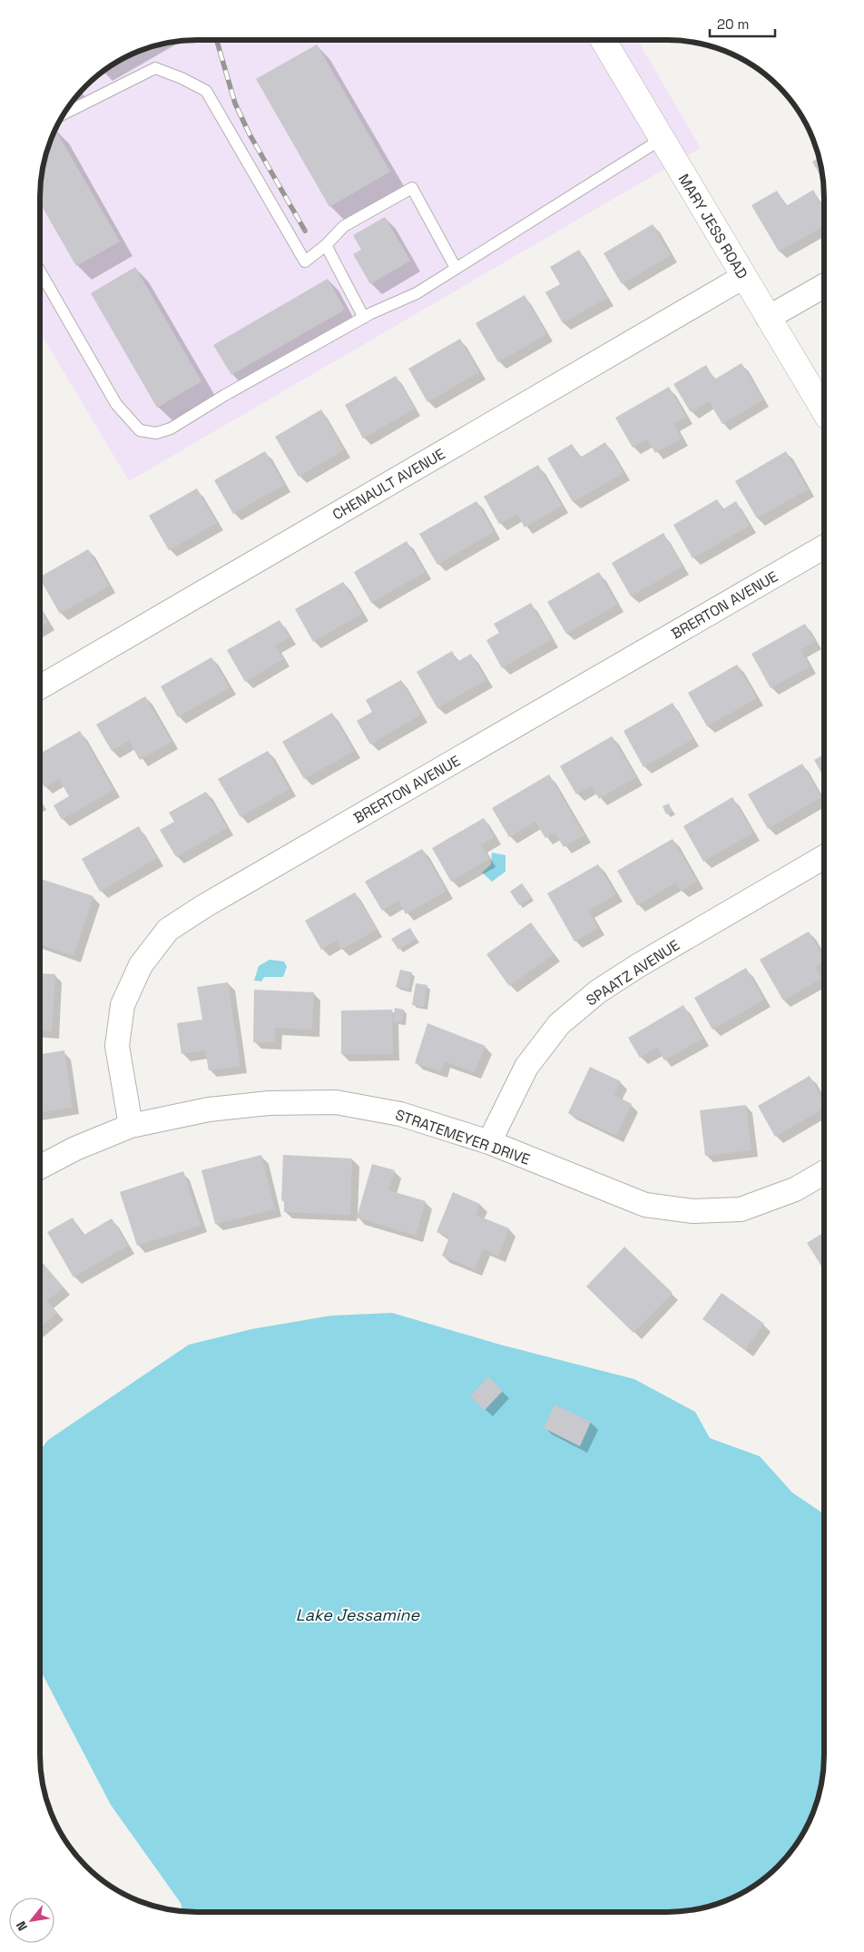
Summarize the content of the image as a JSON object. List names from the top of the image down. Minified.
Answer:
{"streets":{"street":["MARY JESS ROAD","CHENAULT AVENUE","BRERTON AVENUE","SPAATZ AVENUE","STRATEMEYER DRIVE"]},"crossings":[["MARY JESS ROAD","CHENAULT AVENUE"],["BRERTON AVENUE","STRATEMEYER DRIVE"],["SPAATZ AVENUE","STRATEMEYER DRIVE"]],"water":["Lake Jessamine"],"scale_bar":"20 m","north":"bottom left"}
